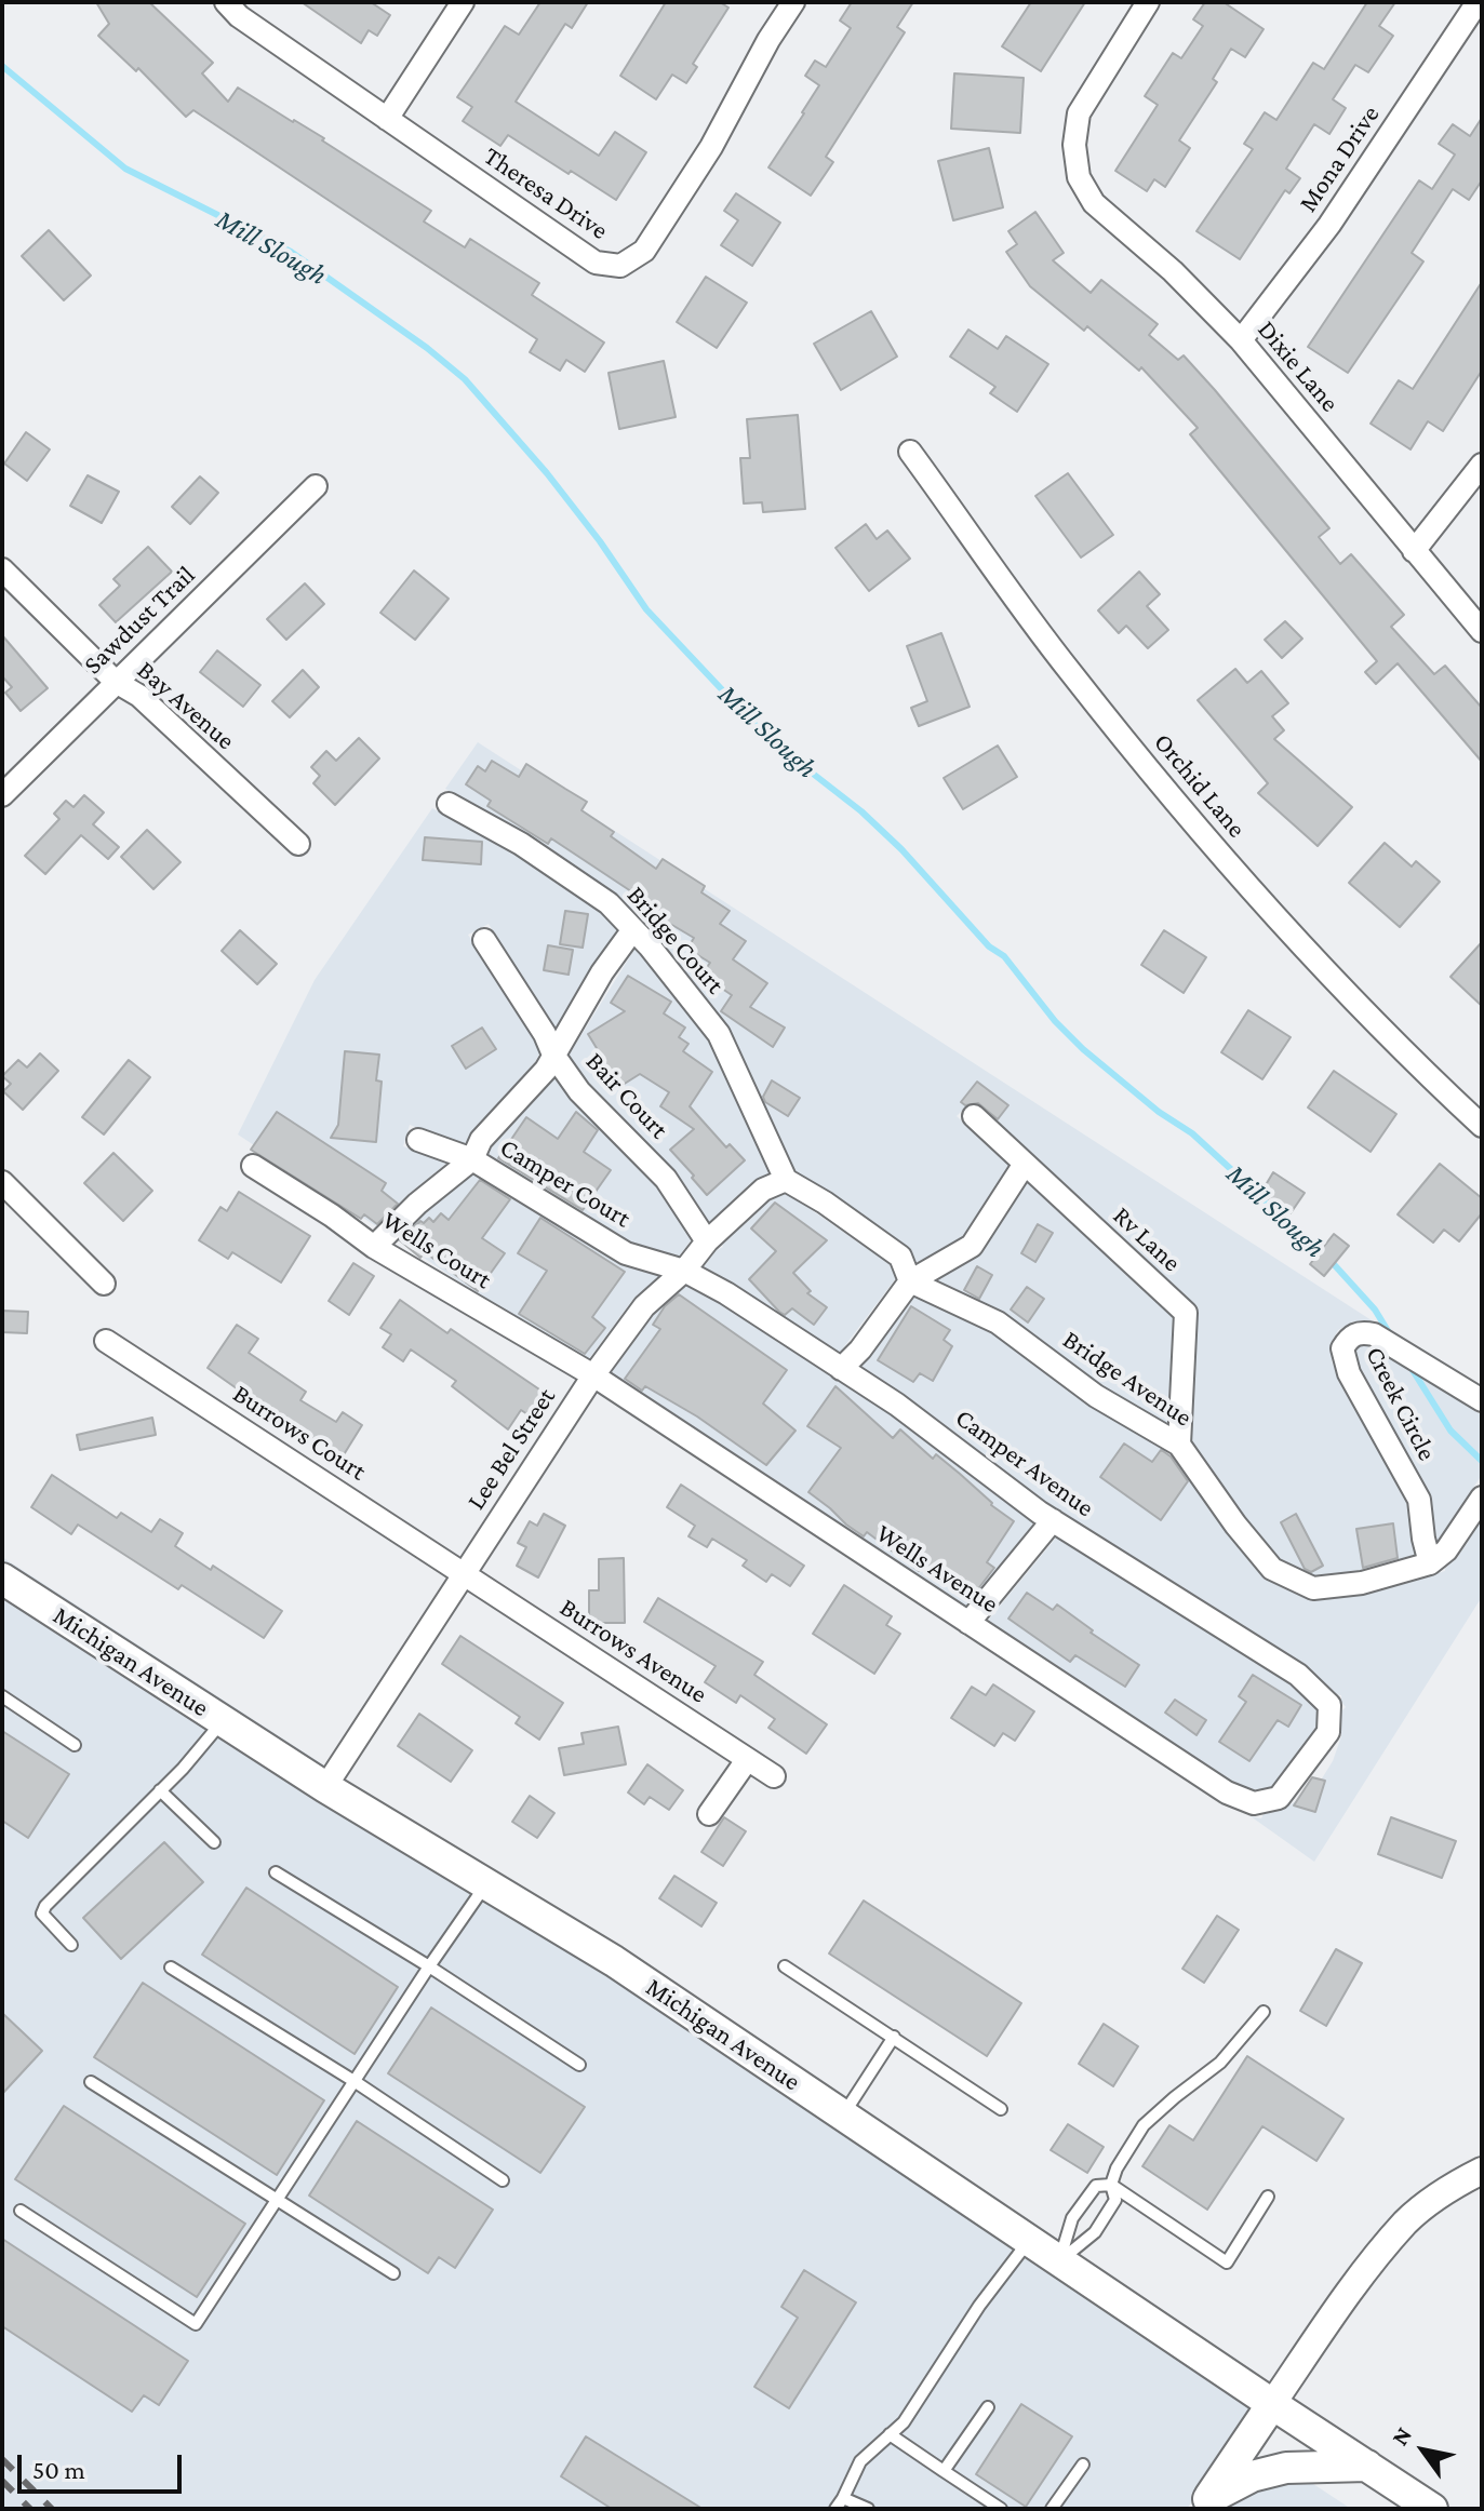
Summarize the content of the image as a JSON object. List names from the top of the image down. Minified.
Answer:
{"streets":{"main road":["Michigan Avenue"],"street":["Mona Drive","Theresa Drive","Dixie Lane","Sawdust Trail","Bay Avenue","Orchid Lane","Bridge Court","Bair Court","Camper Court","Rv Lane","Wells Court","Bridge Avenue","Creek Circle","Burrows Court","Lee Bel Street","Camper Avenue","Wells Avenue","Burrows Avenue"]},"crossings":[["Mona Drive","Dixie Lane"],["Sawdust Trail","Bay Avenue"],["Bridge Court","Lee Bel Street"],["Bair Court","Lee Bel Street"],["Camper Court","Lee Bel Street"],["Camper Court","Camper Avenue"],["Rv Lane","Bridge Avenue"],["Wells Court","Lee Bel Street"],["Wells Court","Wells Avenue"],["Bridge Avenue","Creek Circle"],["Burrows Court","Lee Bel Street"],["Burrows Court","Burrows Avenue"],["Lee Bel Street","Camper Avenue"],["Lee Bel Street","Wells Avenue"],["Lee Bel Street","Burrows Avenue"],["Lee Bel Street","Michigan Avenue"],["Camper Avenue","Wells Avenue"]],"water":["Mill Slough"],"scale_bar":"50 m","north":"top left"}
